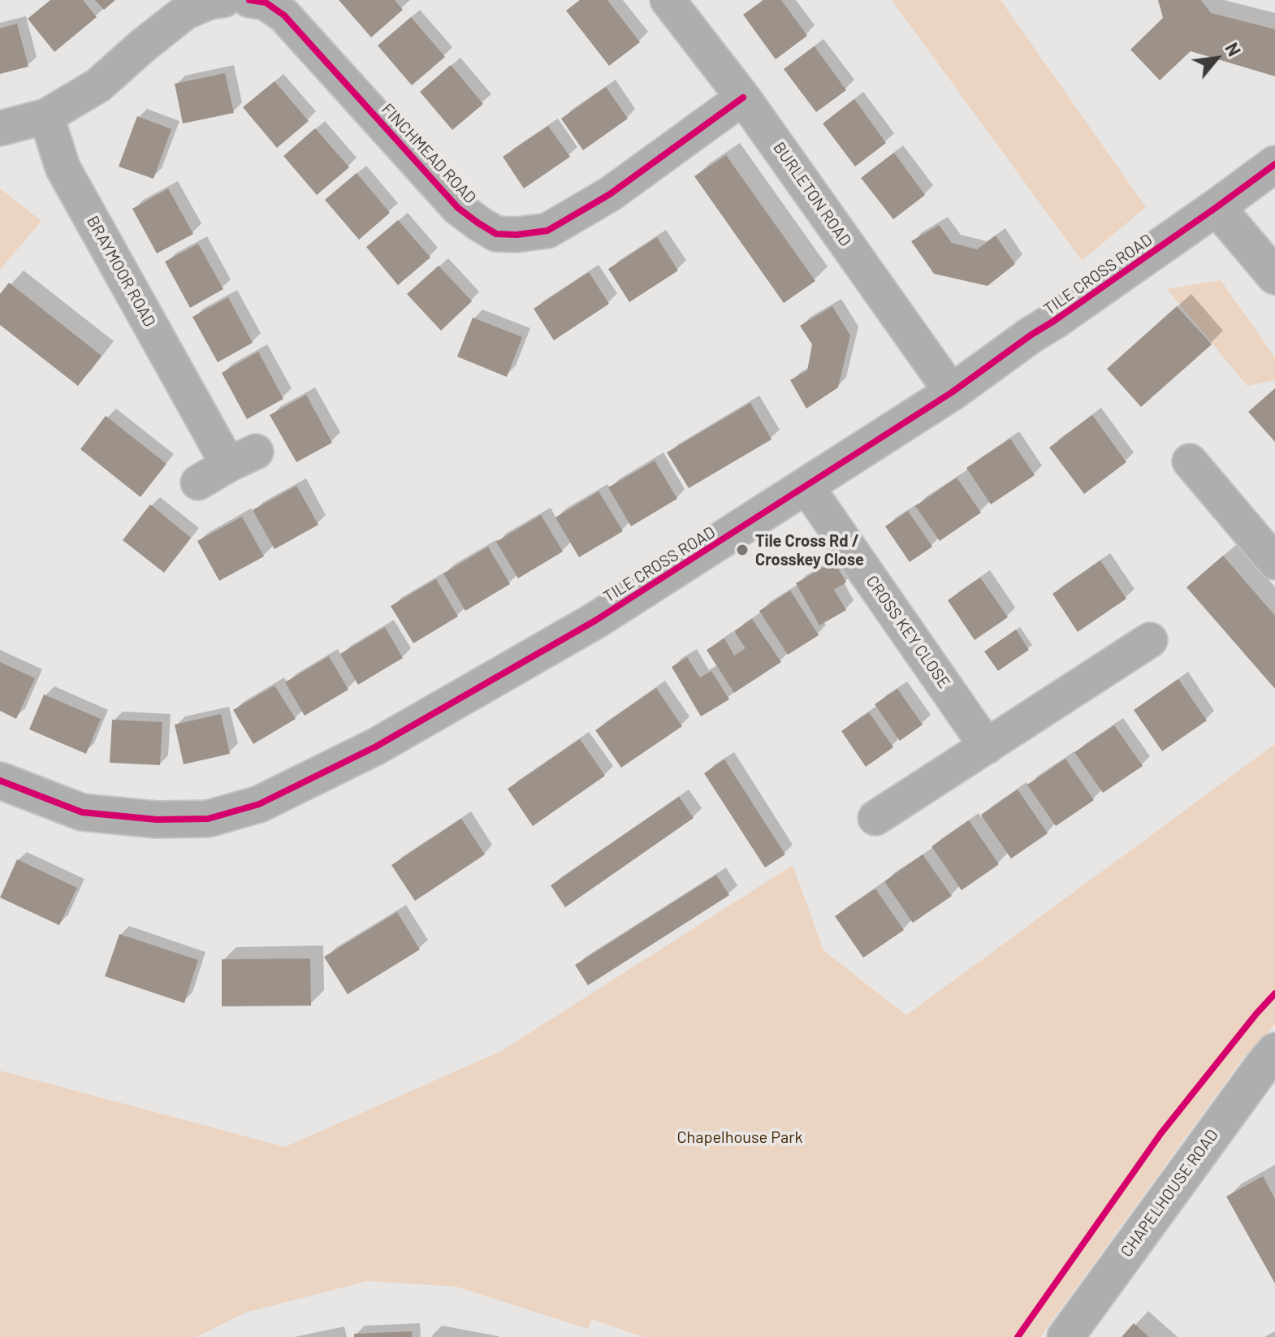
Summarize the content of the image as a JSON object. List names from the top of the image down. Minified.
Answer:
{"streets":{"street":["FINCHMEAD ROAD","BURLETON ROAD","BRAYMOOR ROAD","TILE CROSS ROAD","CROSS KEY CLOSE","CHAPELHOUSE ROAD"]},"crossings":[["FINCHMEAD ROAD","BURLETON ROAD"],["BURLETON ROAD","TILE CROSS ROAD"],["TILE CROSS ROAD","CROSS KEY CLOSE"]],"parks":["Chapelhouse Park"],"places":["Tile Cross Rd / Crosskey Close"],"north":"top right"}
